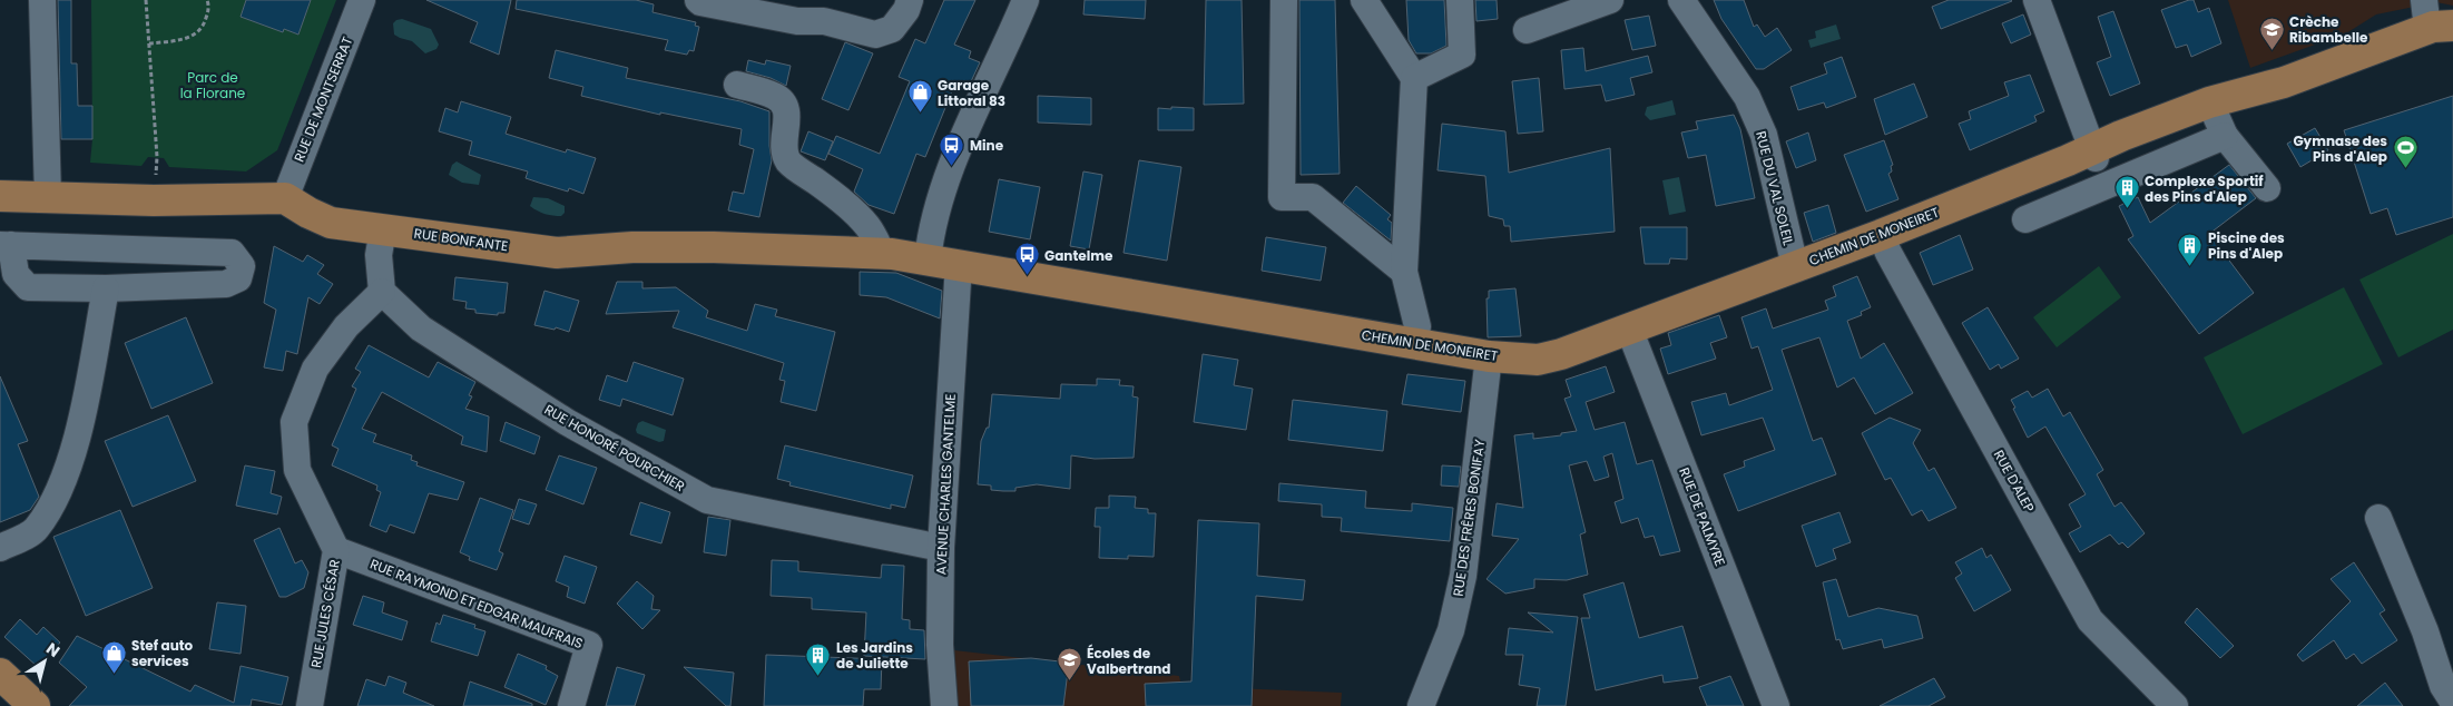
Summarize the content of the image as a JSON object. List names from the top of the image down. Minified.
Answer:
{"streets":{"main road":["CHEMIN DE MONEIRET","RUE BONFANTE"],"street":["RUE DE MONTSERRAT","RUE DU VAL SOLEIL","RUE HONORÉ POURCHIER","RUE D'ALEP","AVENUE CHARLES GANTELME","RUE DE PALMYRE","RUE DES FRÊRES BONIFAY","RUE RAYMOND ET EDGAR MAUFRAIS","RUE JULES CÉSAR"]},"crossings":[["RUE DE MONTSERRAT","RUE BONFANTE"],["RUE DU VAL SOLEIL","CHEMIN DE MONEIRET"],["CHEMIN DE MONEIRET","RUE BONFANTE"],["CHEMIN DE MONEIRET","RUE D'ALEP"],["CHEMIN DE MONEIRET","AVENUE CHARLES GANTELME"],["CHEMIN DE MONEIRET","RUE DE PALMYRE"],["CHEMIN DE MONEIRET","RUE DES FRÊRES BONIFAY"],["RUE HONORÉ POURCHIER","AVENUE CHARLES GANTELME"],["RUE HONORÉ POURCHIER","RUE JULES CÉSAR"],["RUE RAYMOND ET EDGAR MAUFRAIS","RUE JULES CÉSAR"]],"parks":["Parc de la Florane"],"places":{"school or university":["Crèche Ribambelle","Écoles de Valbertrand"],"shop":["Garage Littoral 83","Stef auto services"],"bus stop":["Mine","Gantelme"],"sports":["Gymnase des Pins d'Alep"],"building":["Complexe Sportif des Pins d'Alep","Piscine des Pins d'Alep","Les Jardins de Juliette"]},"north":"top right"}
